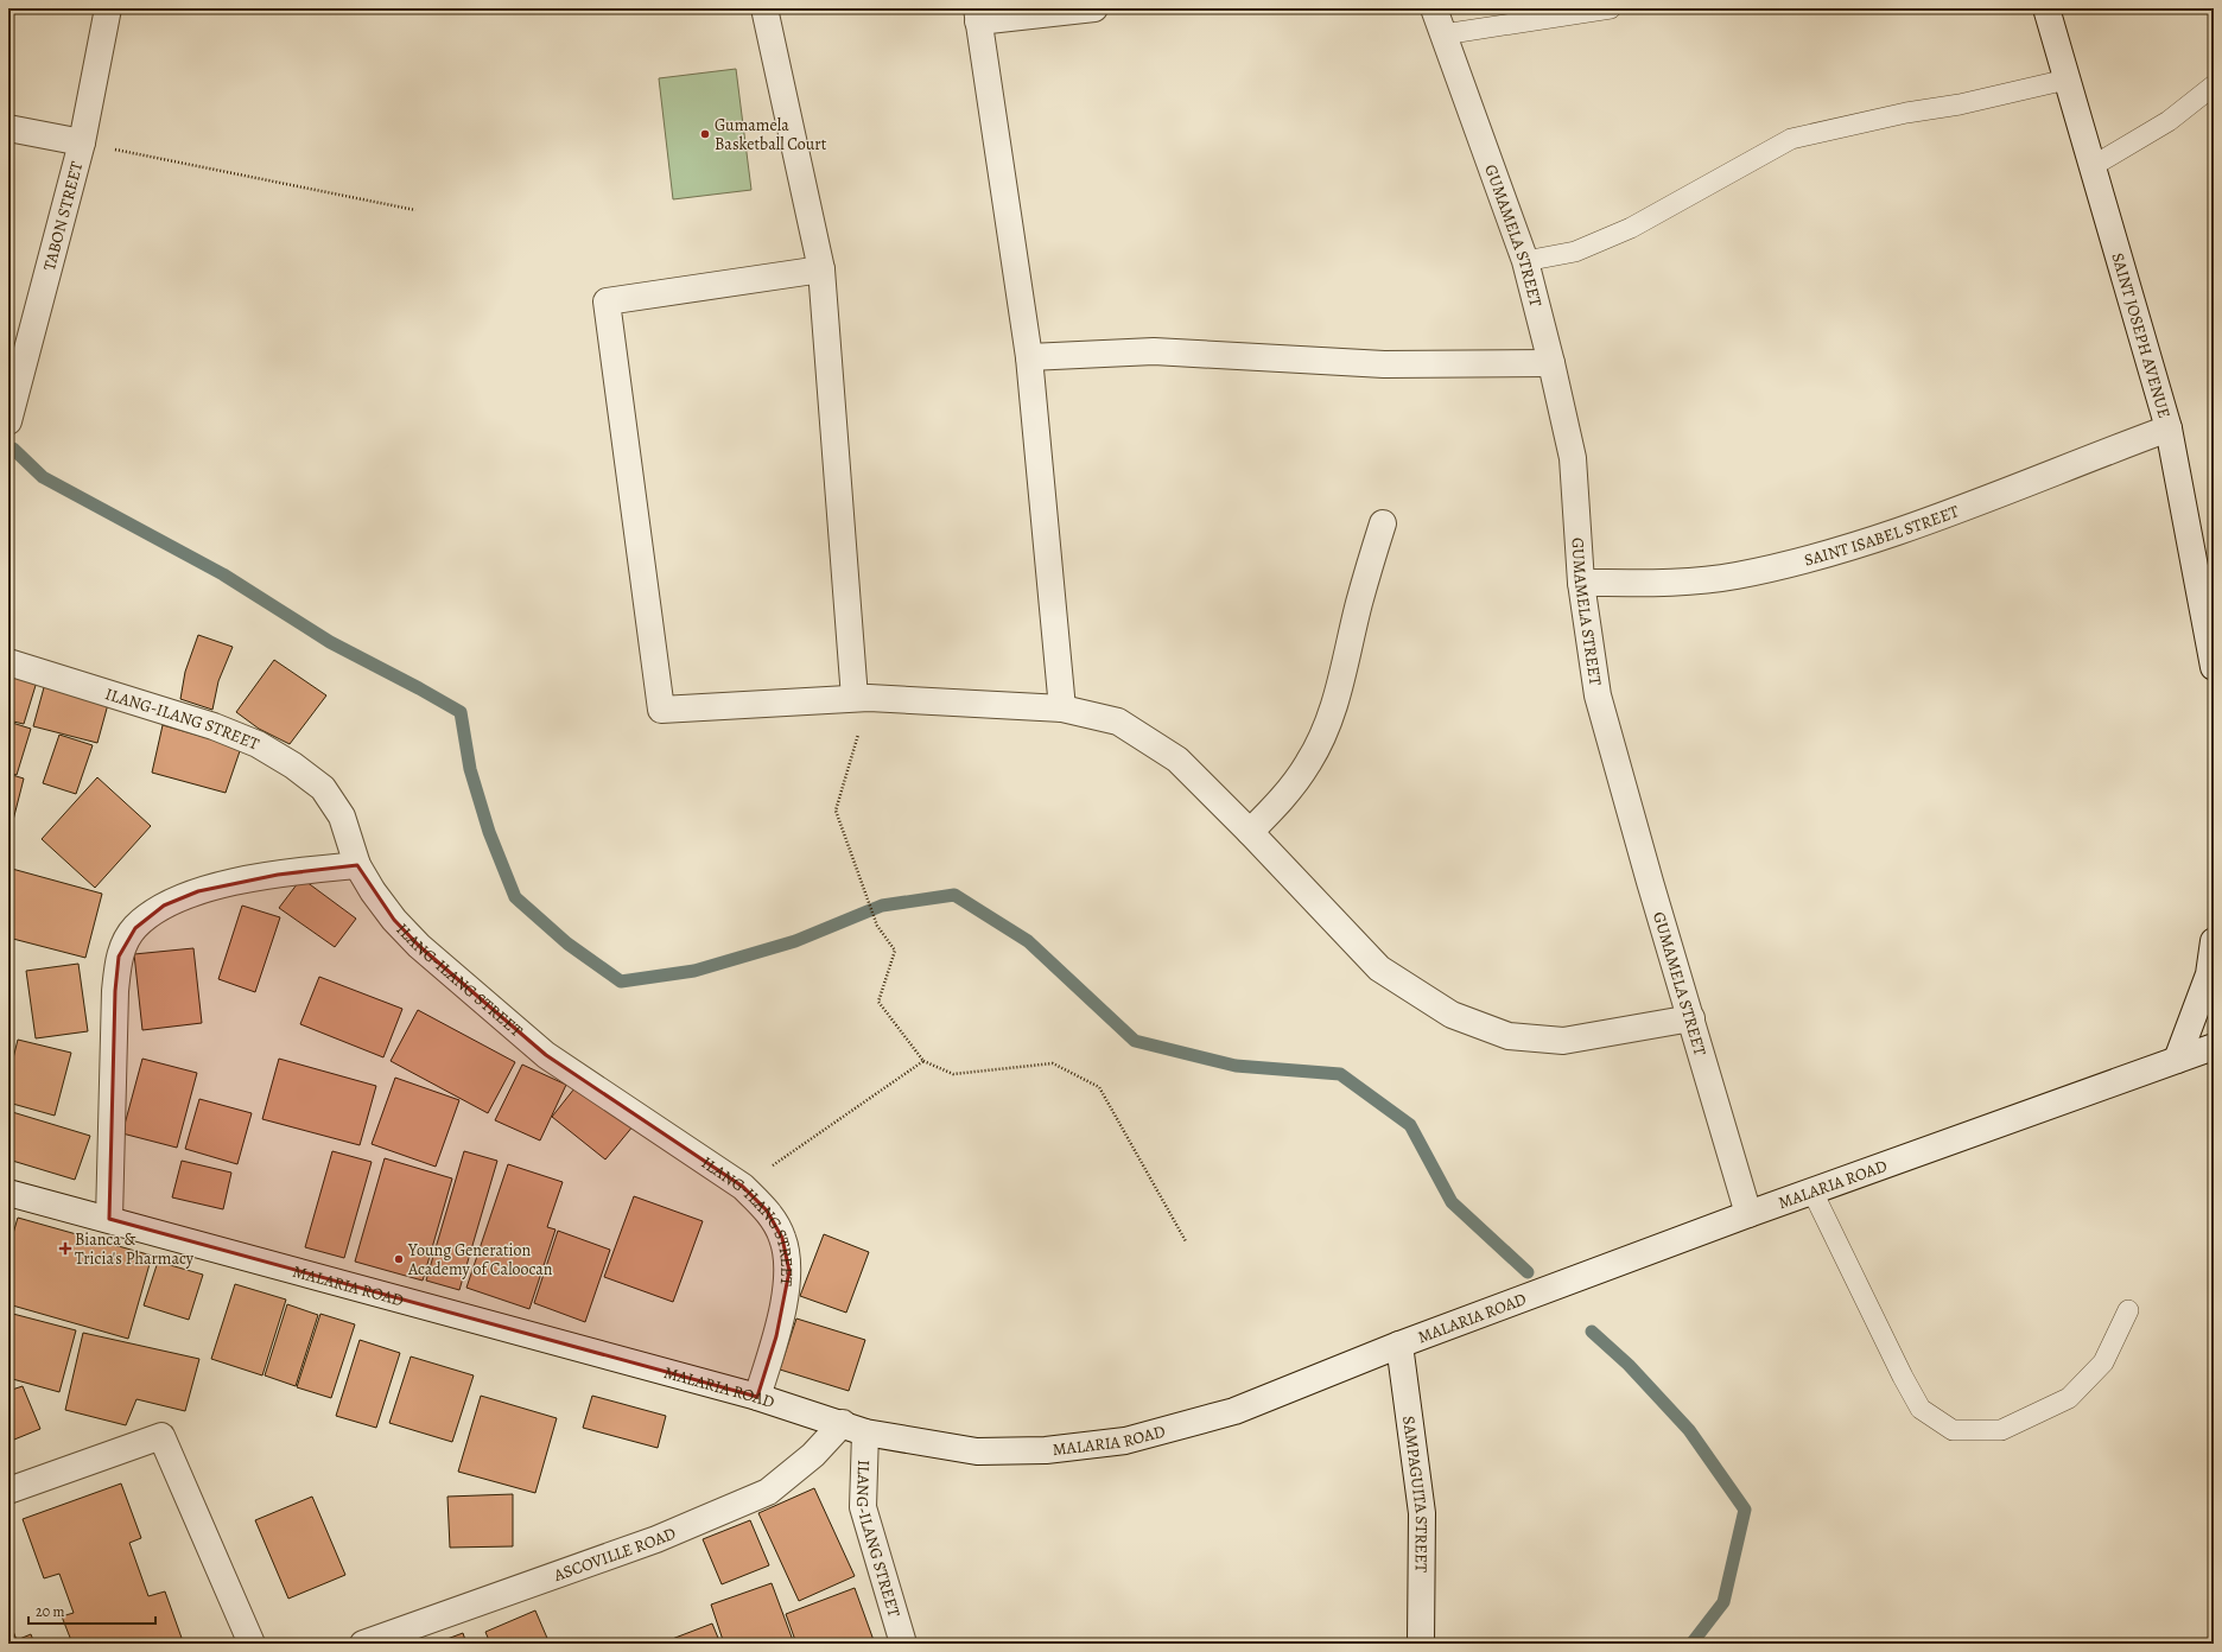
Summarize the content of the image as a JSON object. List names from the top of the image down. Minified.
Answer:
{"streets":{"street":["TABON STREET","GUMAMELA STREET","SAINT JOSEPH AVENUE","SAINT ISABEL STREET","ILANG-ILANG STREET","MALARIA ROAD","SAMPAGUITA STREET","ASCOVILLE ROAD"]},"crossings":[["GUMAMELA STREET","SAINT ISABEL STREET"],["GUMAMELA STREET","MALARIA ROAD"],["SAINT JOSEPH AVENUE","SAINT ISABEL STREET"],["ILANG-ILANG STREET","MALARIA ROAD"],["ILANG-ILANG STREET","ASCOVILLE ROAD"],["MALARIA ROAD","SAMPAGUITA STREET"],["MALARIA ROAD","ASCOVILLE ROAD"]],"places":{"other":["Gumamela Basketball Court","Young Generation Academy of Caloocan"],"health":["Bianca & Tricia's Pharmacy"]},"scale_bar":"20 m"}
